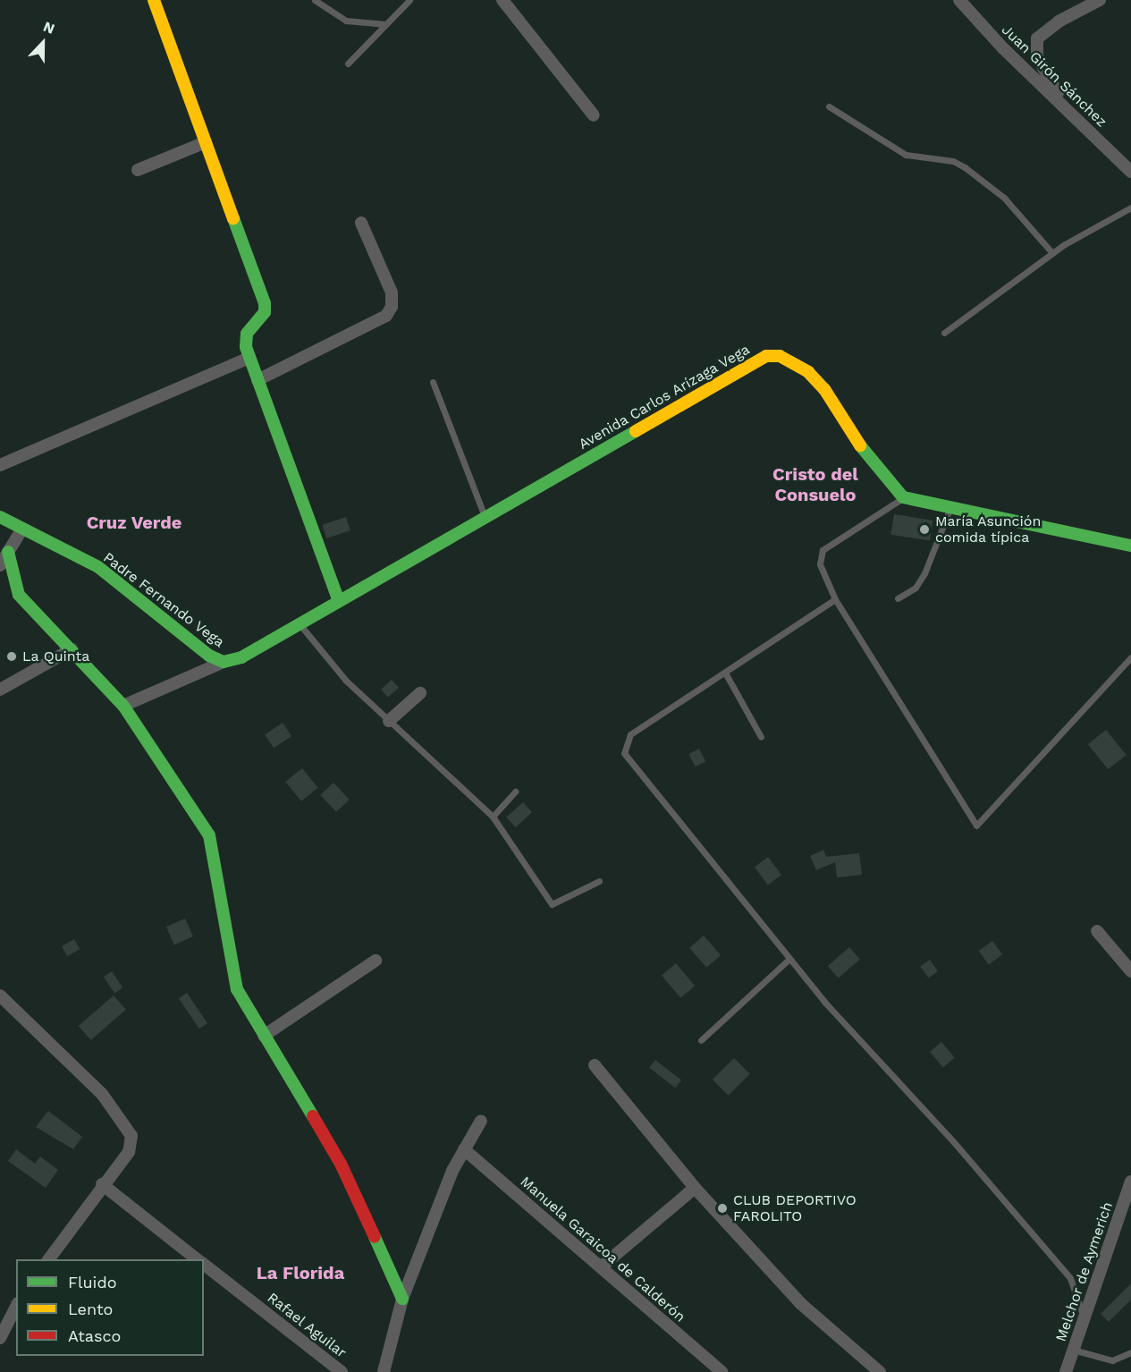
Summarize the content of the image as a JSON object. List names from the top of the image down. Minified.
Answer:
{"streets":{"street":["Juan Girón Sánchez","Avenida Carlos Arízaga Vega","Padre Fernando Vega","Manuela Garaicoa de Calderón","Melchor de Aymerich","Rafael Aguilar"]},"crossings":[["Avenida Carlos Arízaga Vega","Padre Fernando Vega"]],"districts":["Cristo del Consuelo","Cruz Verde","La Florida"],"places":["María Asunción comida típica","La Quinta","CLUB DEPORTIVO FAROLITO"],"legend":["Fluido","Lento","Atasco"],"north":"top"}
